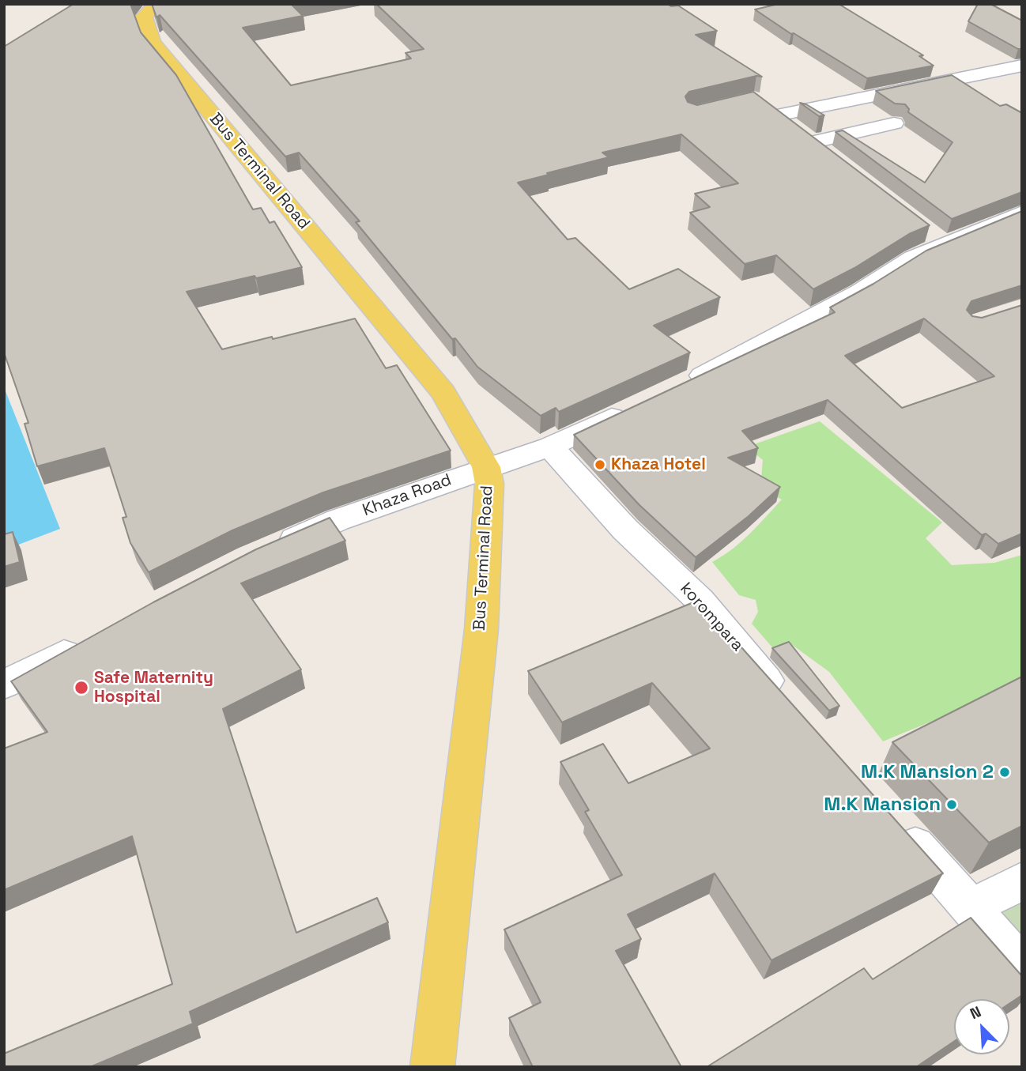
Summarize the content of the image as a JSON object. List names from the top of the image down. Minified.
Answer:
{"streets":{"main road":["Bus Terminal Road"],"street":["Khaza Road","korompara"]},"crossings":[["Bus Terminal Road","Khaza Road"],["Khaza Road","korompara"]],"places":["Khaza Hotel","Safe Maternity Hospital","M.K Mansion 2","M.K Mansion"],"north":"top left"}
